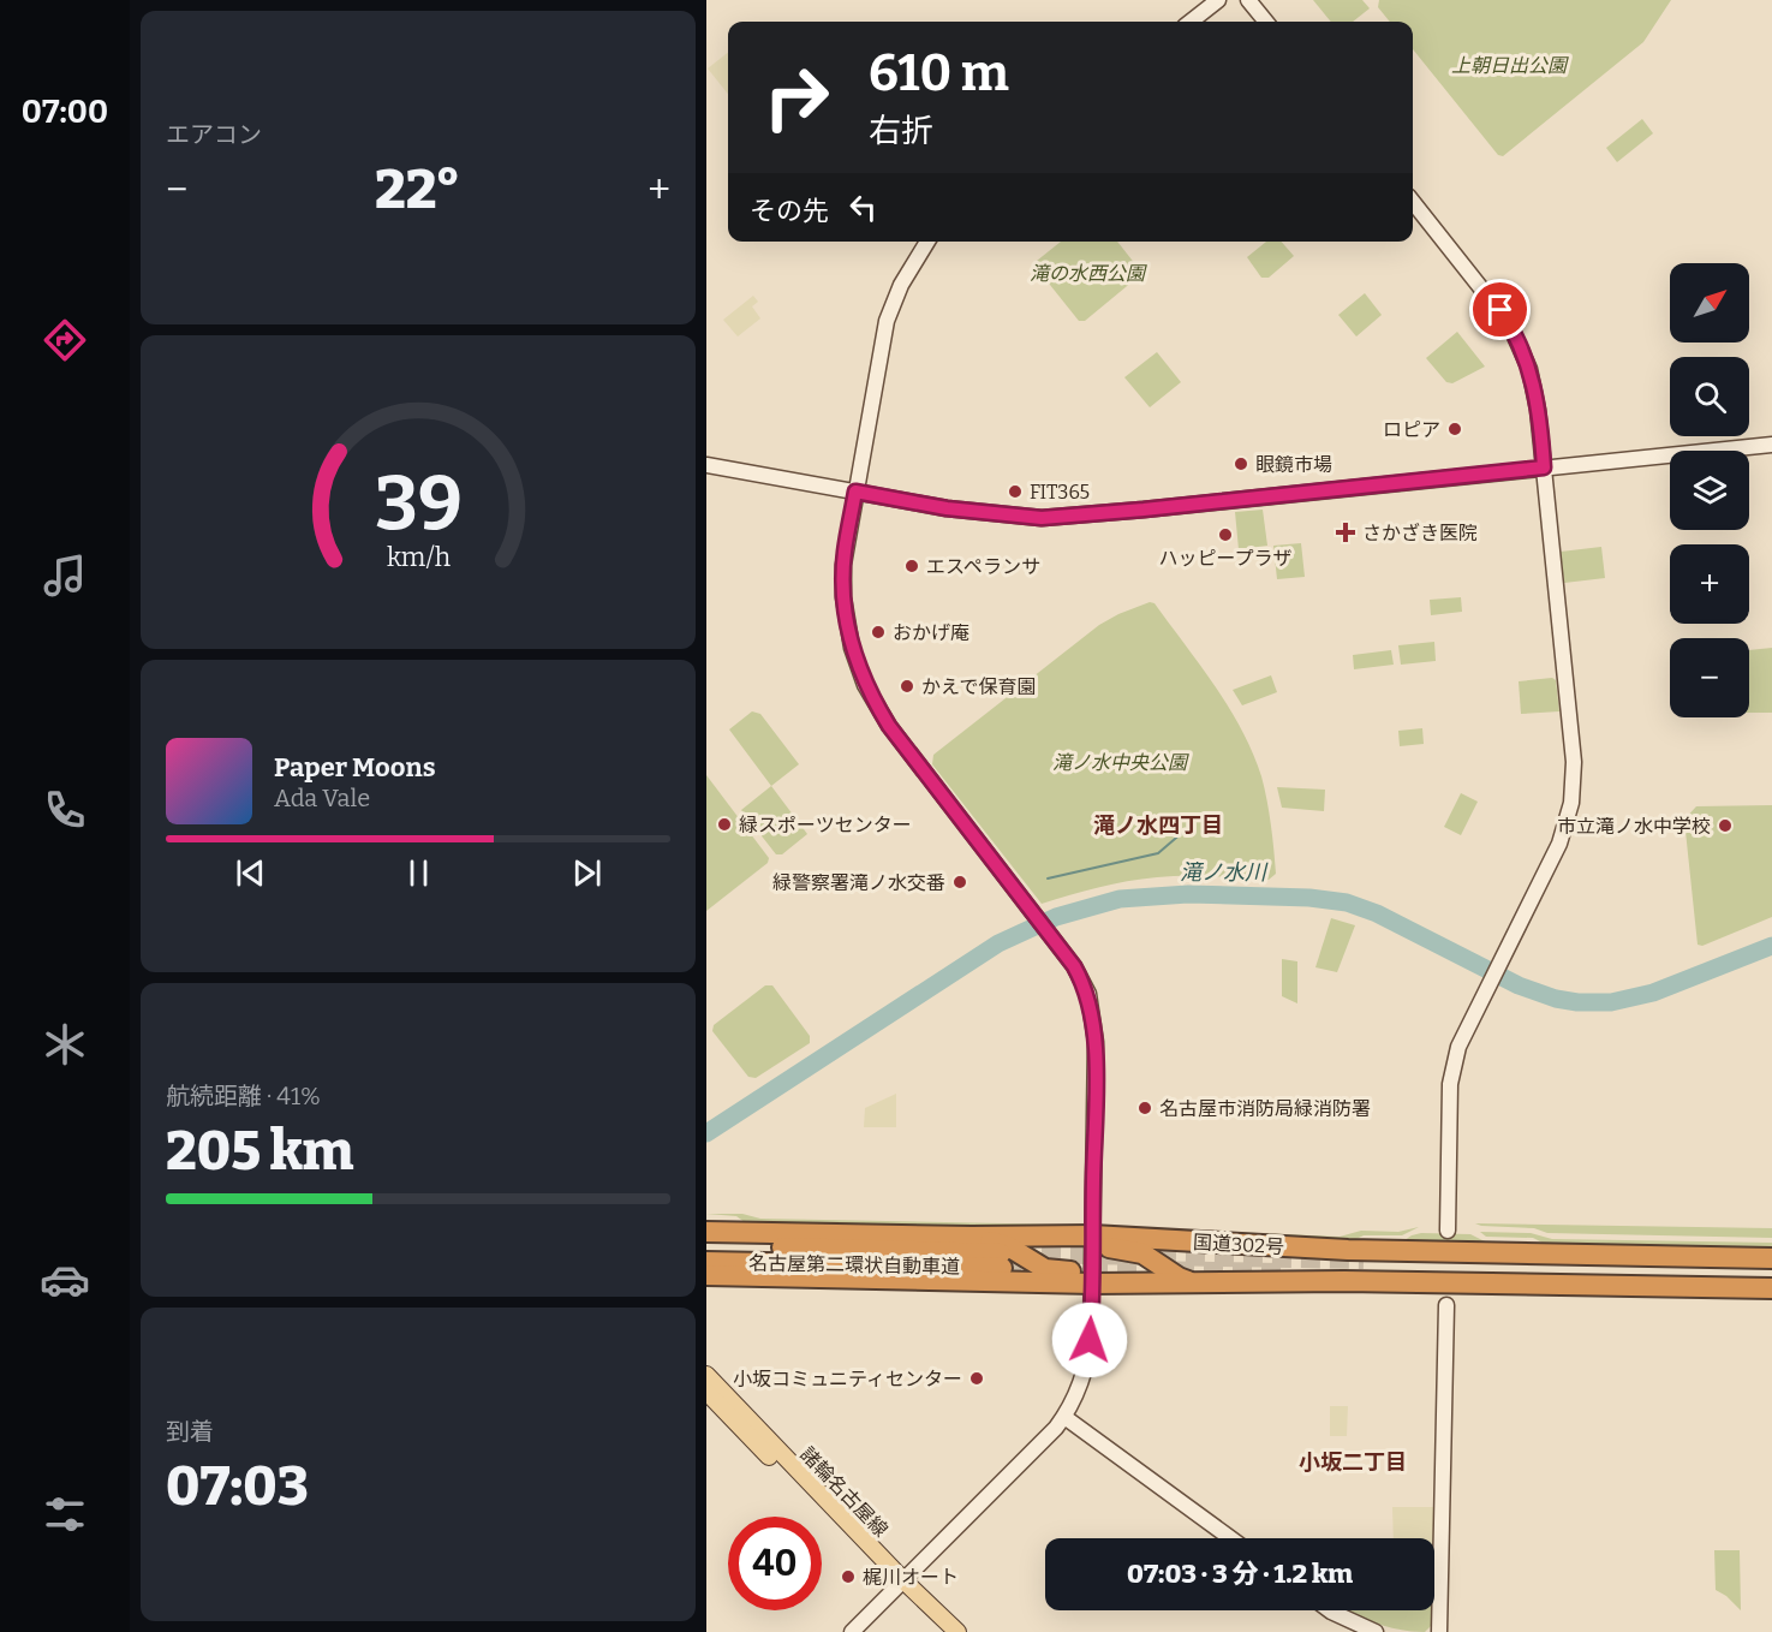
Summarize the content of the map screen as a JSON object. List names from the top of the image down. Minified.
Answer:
{"streets":{"highway":["国道302号","名古屋第二環状自動車道"],"main road":["諸輪名古屋線"]},"districts":["滝ノ水四丁目","小坂二丁目"],"water":["滝ノ水川"],"parks":["上朝日出公園","滝の水西公園","滝ノ水中央公園"],"places":{"other":["ロピア","眼鏡市場","FIT365","ハッピープラザ","エスペランサ","おかげ庵","かえで保育園","緑スポーツセンター","市立滝ノ水中学校","緑警察署滝ノ水交番","名古屋市消防局緑消防署","小坂コミュニティセンター","梶川オート"],"health":["さかざき医院"]},"north":"top right","page":{"tabs":"07:00","tile":["エアコン",["航続距離 · 41%","205 km"],["到着","07:03"]],"turn":["610 m","右折"],"heat":["−","22°","+"],"then":"その先","map_buttons":["+","−"],"song":["Paper Moons","Ada Vale"],"limit":"40","trip":"07:03 · 3 分 · 1.2 km","gauge":["39","km/h"]}}
